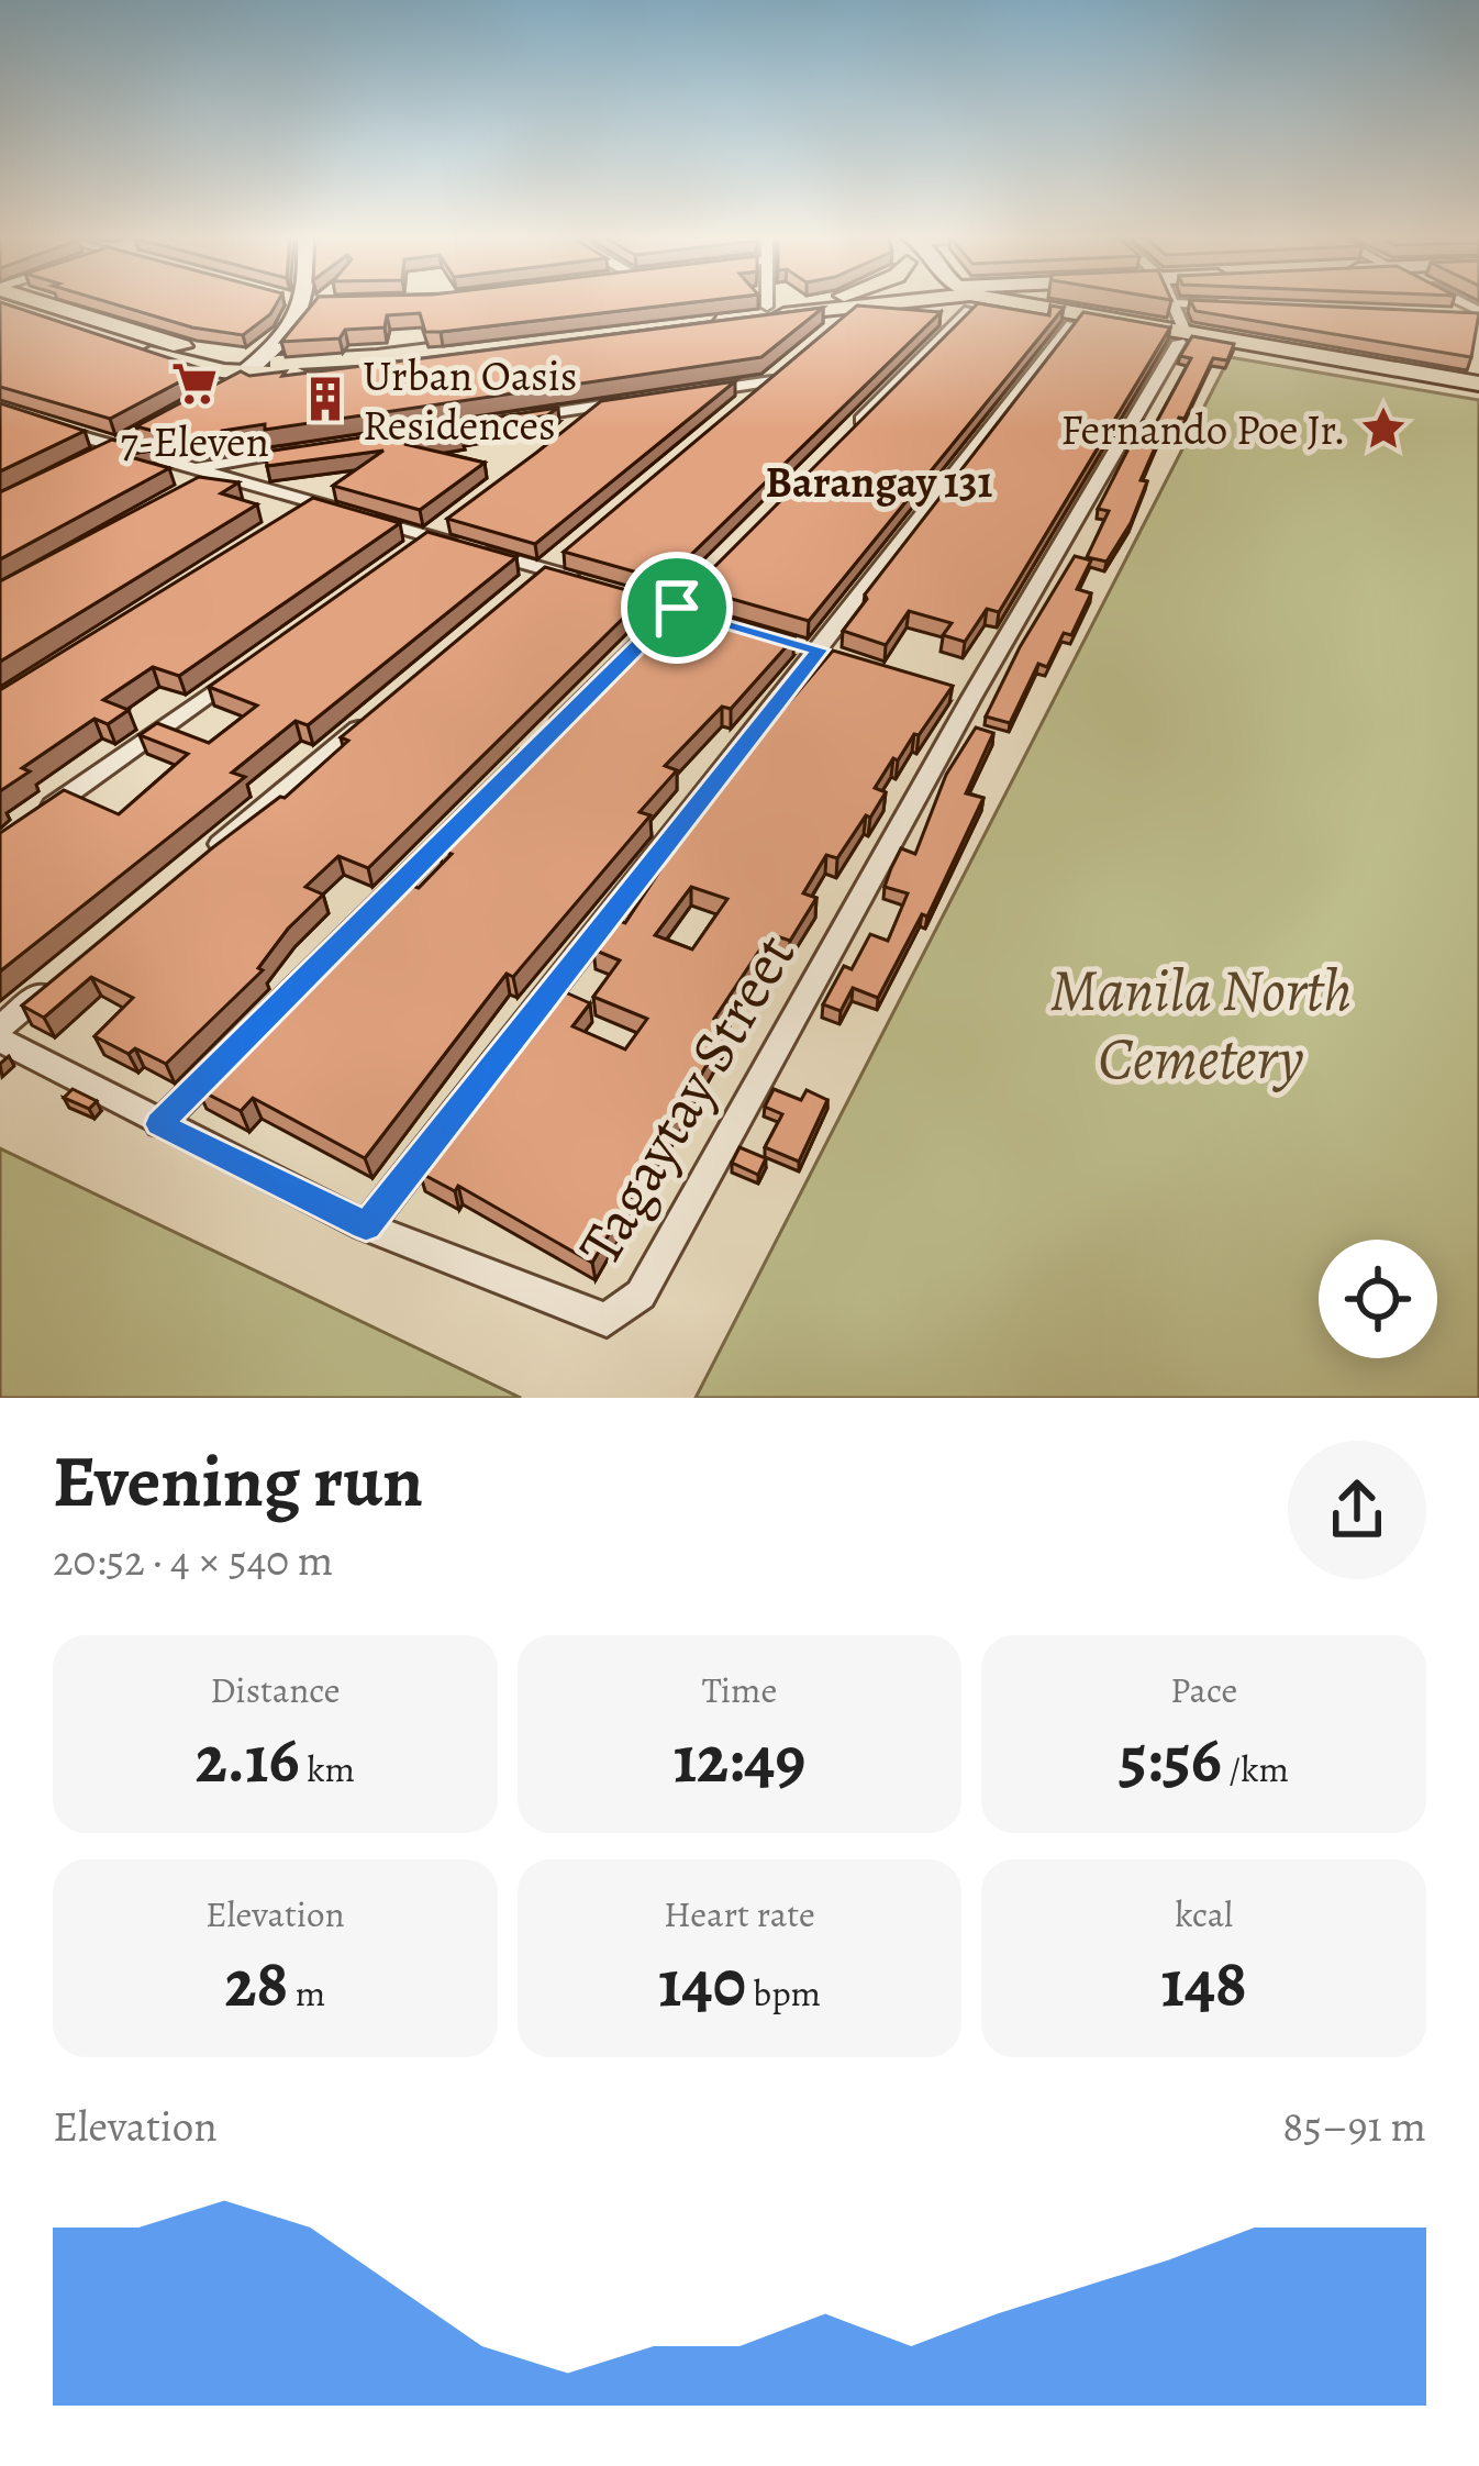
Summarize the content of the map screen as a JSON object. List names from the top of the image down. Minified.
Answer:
{"streets":{"street":["Tagaytay Street"]},"districts":["Barangay 131"],"parks":["Manila North Cemetery"],"places":{"supermarket":["7-Eleven"],"building":["Urban Oasis Residences"],"place":["Fernando Poe Jr."]},"page":{"heading":["Evening run","20:52 · 4 × 540 m"],"stats":[["Distance","2.16 km"],["Time","12:49"],["Pace","5:56 /km"],["Elevation","28 m"],["Heart rate","140 bpm"],["kcal","148"]],"chart":["Elevation","85–91 m"]}}
